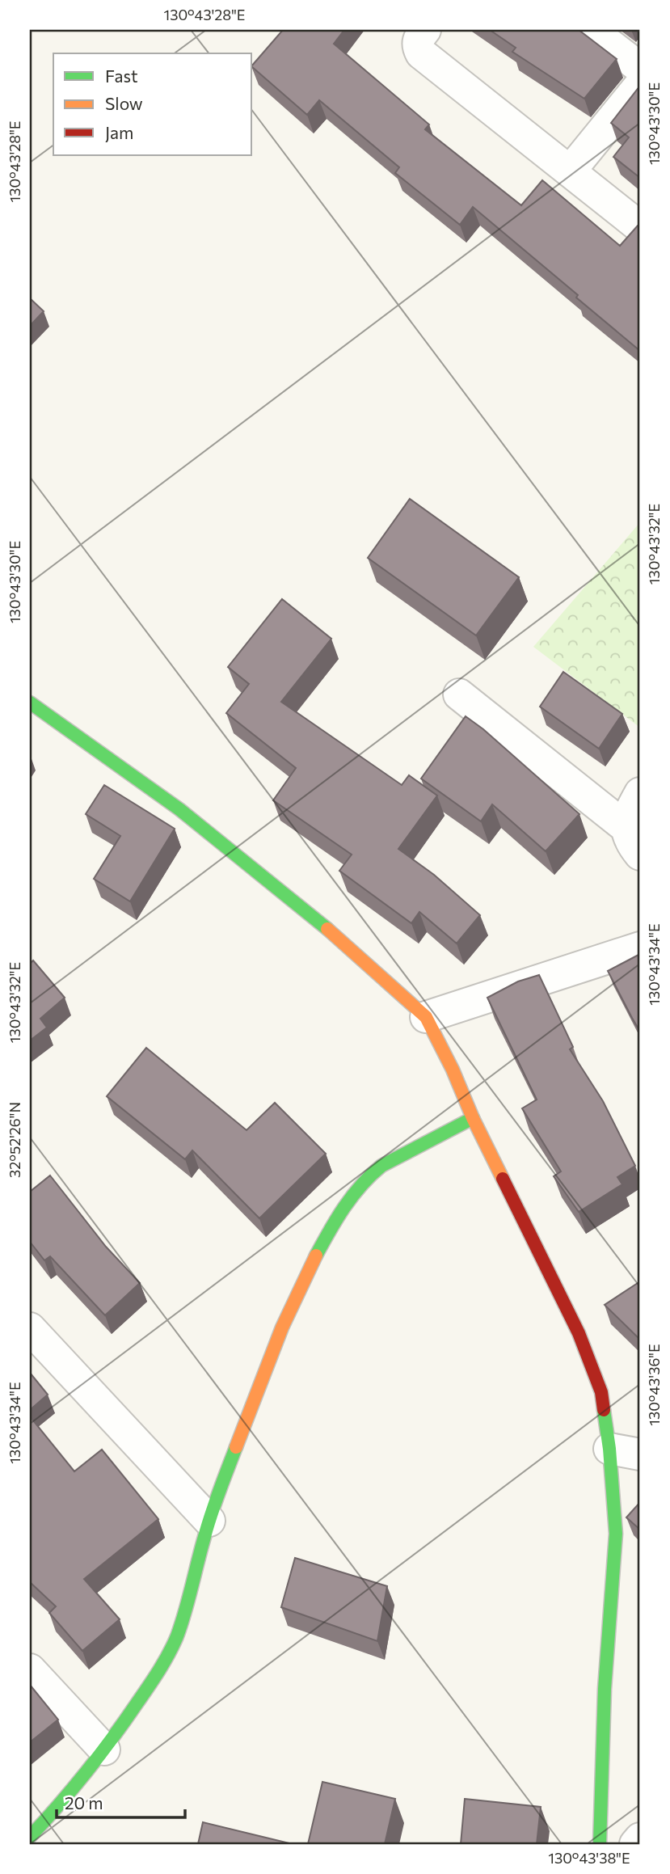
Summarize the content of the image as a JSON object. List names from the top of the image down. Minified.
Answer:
{"legend":["Fast","Slow","Jam"],"scale_bar":"20 m","coordinates":["130°43'28\"E","130°43'30\"E","130°43'32\"E","130°43'34\"E","32°52'26\"N","130°43'36\"E","130°43'38\"E"]}
